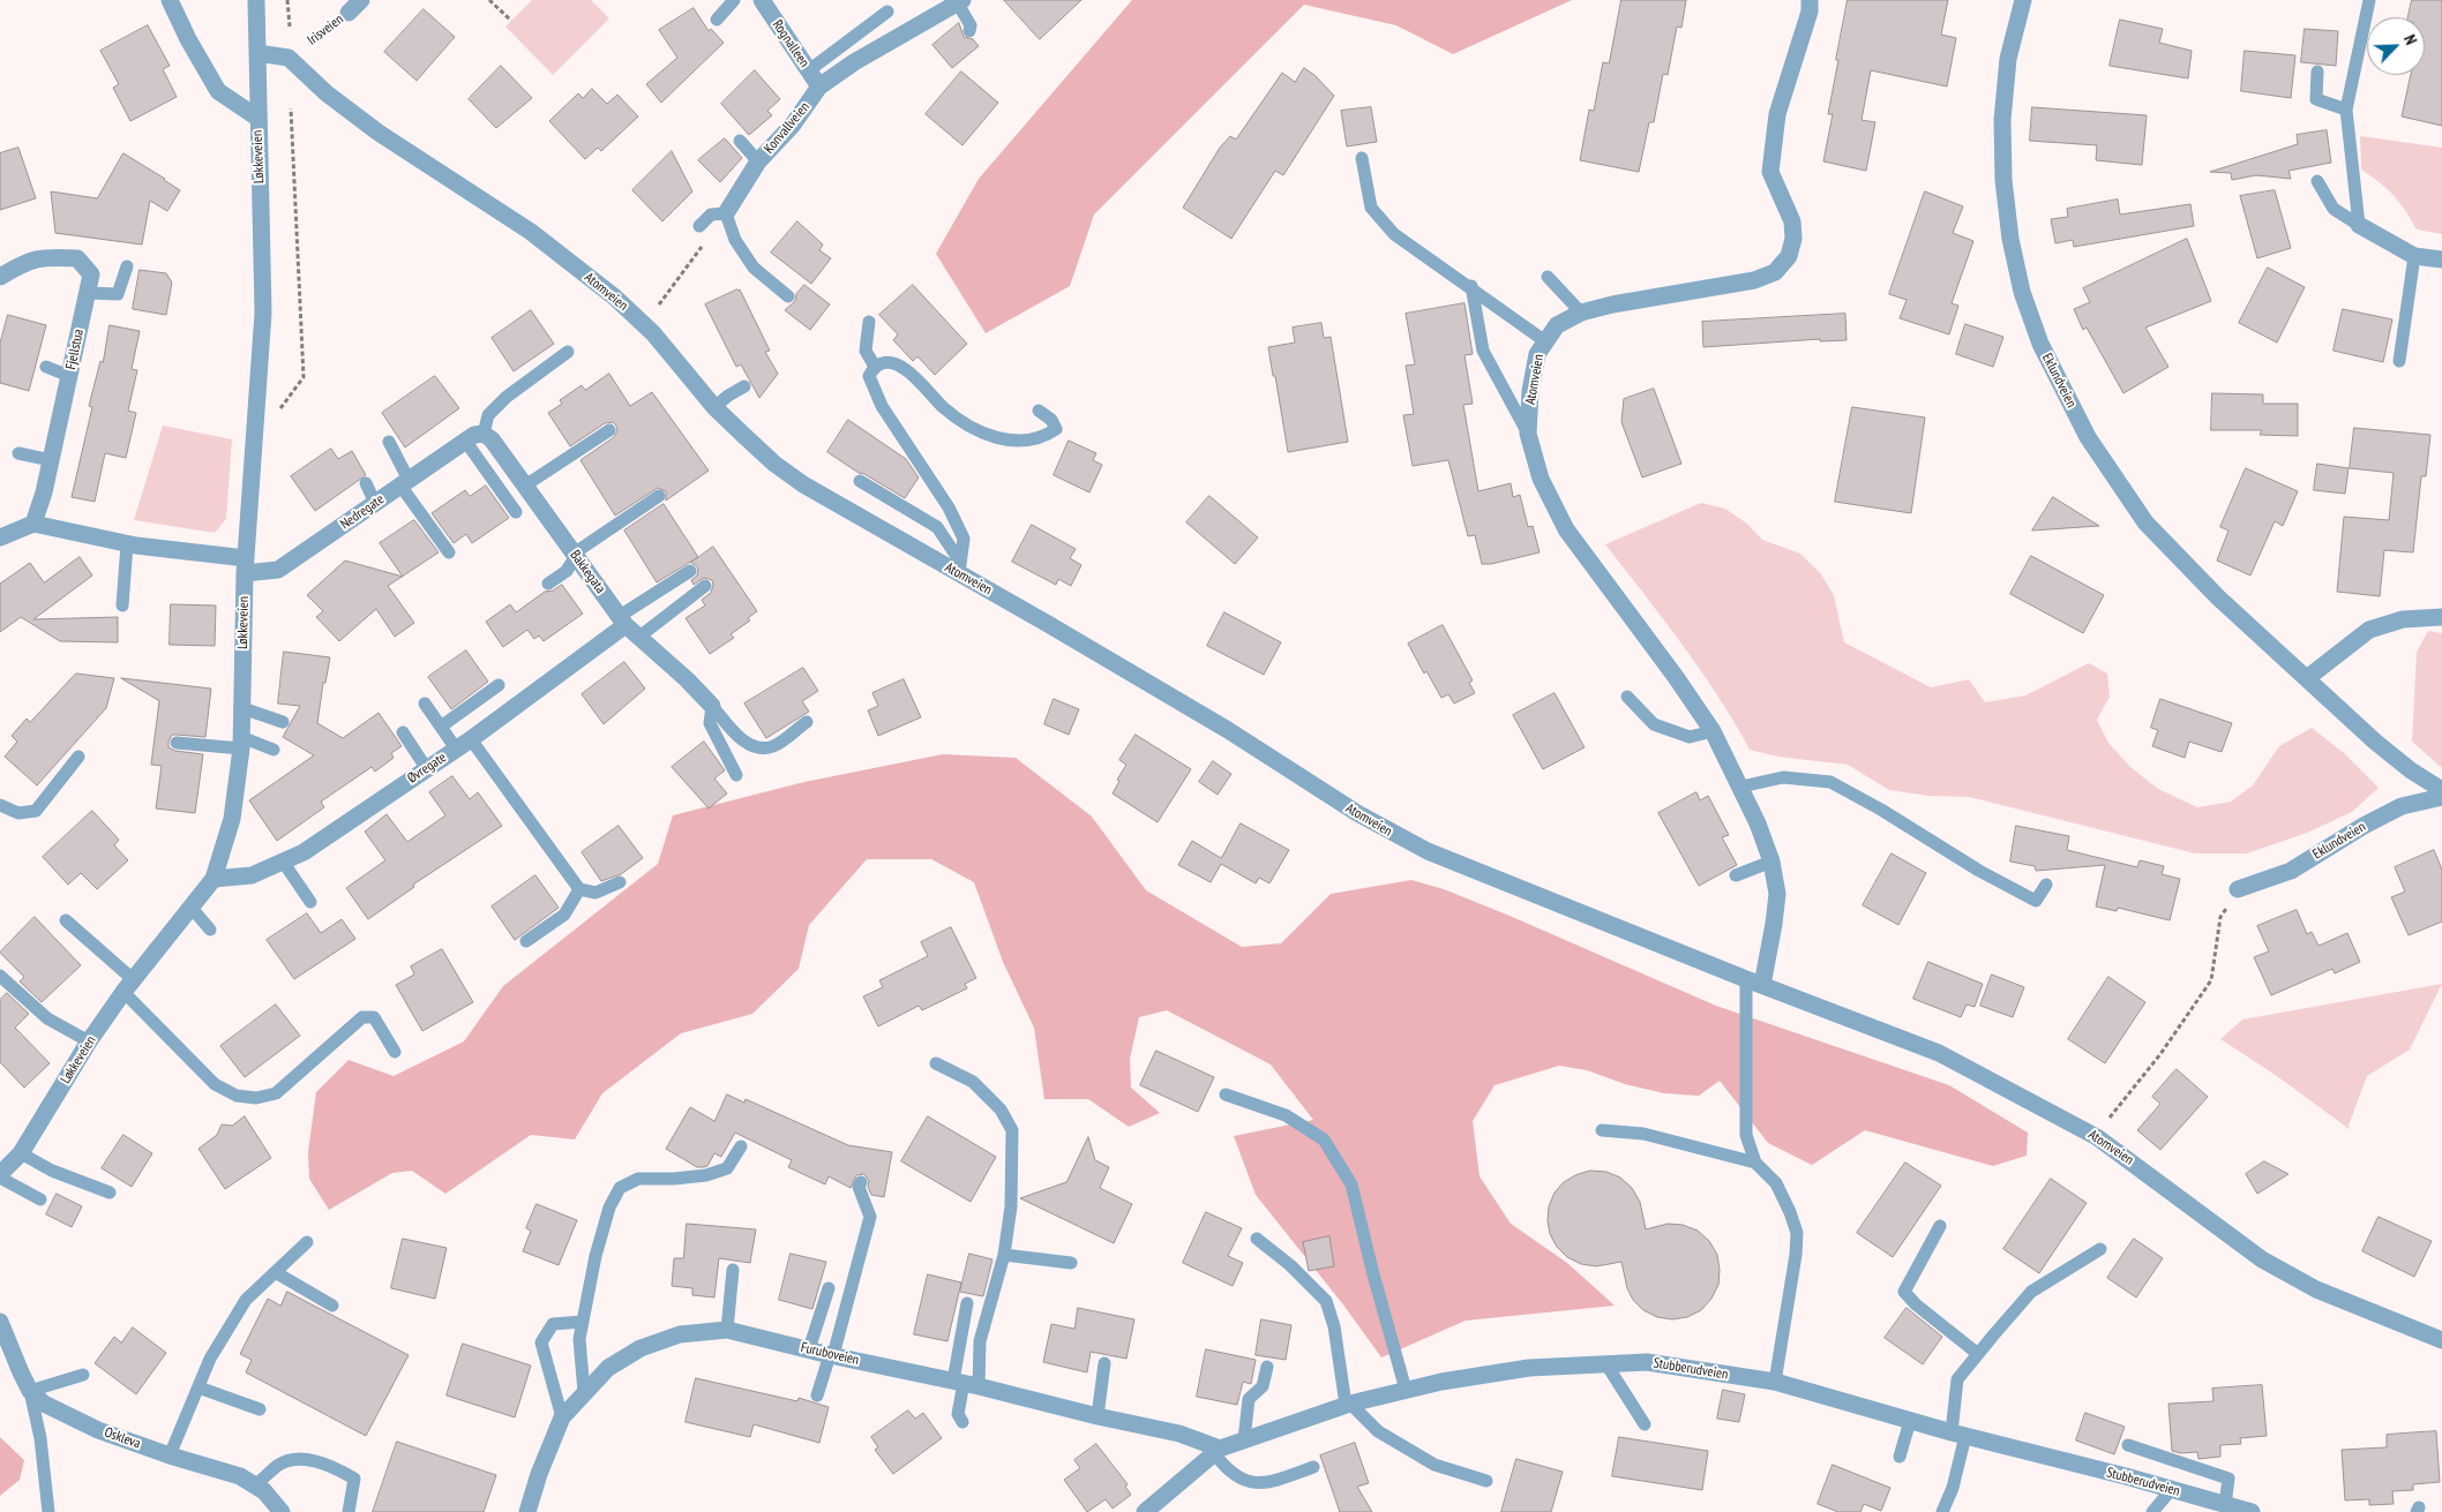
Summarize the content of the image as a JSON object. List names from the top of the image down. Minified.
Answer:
{"streets":{"street":["Rognalleen","Konvallveien","Løkkeveien","Atomveien","Fjellstua","Eklundveien","Nedregate","Bakkegata","Øvregate","Furuboveien","Stubberudveien","Oskleva"],"path":["Irisveien"]},"crossings":[["Irisveien","Atomveien"],["Rognalleen","Konvallveien"],["Løkkeveien","Nedregate"],["Løkkeveien","Øvregate"],["Nedregate","Bakkegata"],["Bakkegata","Øvregate"],["Furuboveien","Stubberudveien"]],"north":"top right"}
